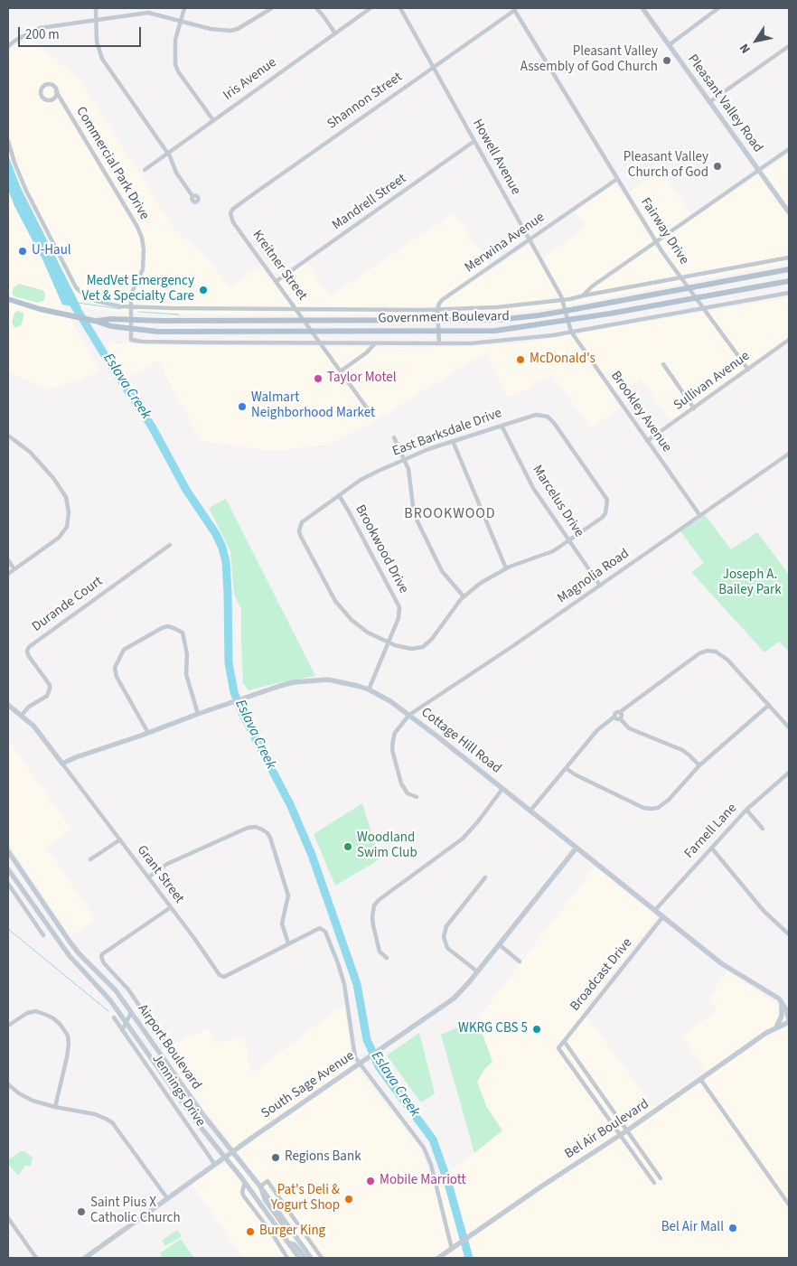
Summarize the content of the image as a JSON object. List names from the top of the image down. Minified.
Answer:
{"streets":{"main road":["Government Boulevard"],"street":["Iris Avenue","Shannon Street","Pleasant Valley Road","Howell Avenue","Commercial Park Drive","Mandrell Street","Fairway Drive","Merwina Avenue","Kreitner Street","Sullivan Avenue","Brookley Avenue","East Barksdale Drive","Marcelus Drive","Brookwood Drive","Magnolia Road","Durande Court","Cottage Hill Road","Farnell Lane","Grant Street","Broadcast Drive","Airport Boulevard","South Sage Avenue","Jennings Drive","Bel Air Boulevard"]},"crossings":[["Shannon Street","Howell Avenue"],["Shannon Street","Fairway Drive"],["Shannon Street","Kreitner Street"],["Howell Avenue","Mandrell Street"],["Howell Avenue","Merwina Avenue"],["Howell Avenue","Government Boulevard"],["Howell Avenue","Brookley Avenue"],["Commercial Park Drive","Government Boulevard"],["Mandrell Street","Kreitner Street"],["Fairway Drive","Merwina Avenue"],["Fairway Drive","Government Boulevard"],["Fairway Drive","Sullivan Avenue"],["Kreitner Street","Government Boulevard"],["Government Boulevard","Brookley Avenue"],["Sullivan Avenue","Brookley Avenue"],["Brookley Avenue","Magnolia Road"],["East Barksdale Drive","Marcelus Drive"],["East Barksdale Drive","Brookwood Drive"],["Marcelus Drive","Magnolia Road"],["Brookwood Drive","Cottage Hill Road"],["Magnolia Road","Cottage Hill Road"],["Durande Court","Grant Street"],["Cottage Hill Road","Farnell Lane"],["Cottage Hill Road","Grant Street"],["Cottage Hill Road","Broadcast Drive"],["Cottage Hill Road","South Sage Avenue"],["Grant Street","South Sage Avenue"],["Airport Boulevard","South Sage Avenue"],["South Sage Avenue","Jennings Drive"]],"districts":["BROOKWOOD"],"water":["Eslava Creek"],"parks":["Joseph A. Bailey Park"],"places":["Pleasant Valley Assembly of God Church","Pleasant Valley Church of God","U-Haul","MedVet Emergency Vet & Specialty Care","McDonald's","Taylor Motel","Walmart Neighborhood Market","Woodland Swim Club","WKRG CBS 5","Regions Bank","Mobile Marriott","Pat's Deli & Yogurt Shop","Saint Pius X Catholic Church","Bel Air Mall","Burger King"],"scale_bar":"200 m","north":"bottom left"}
